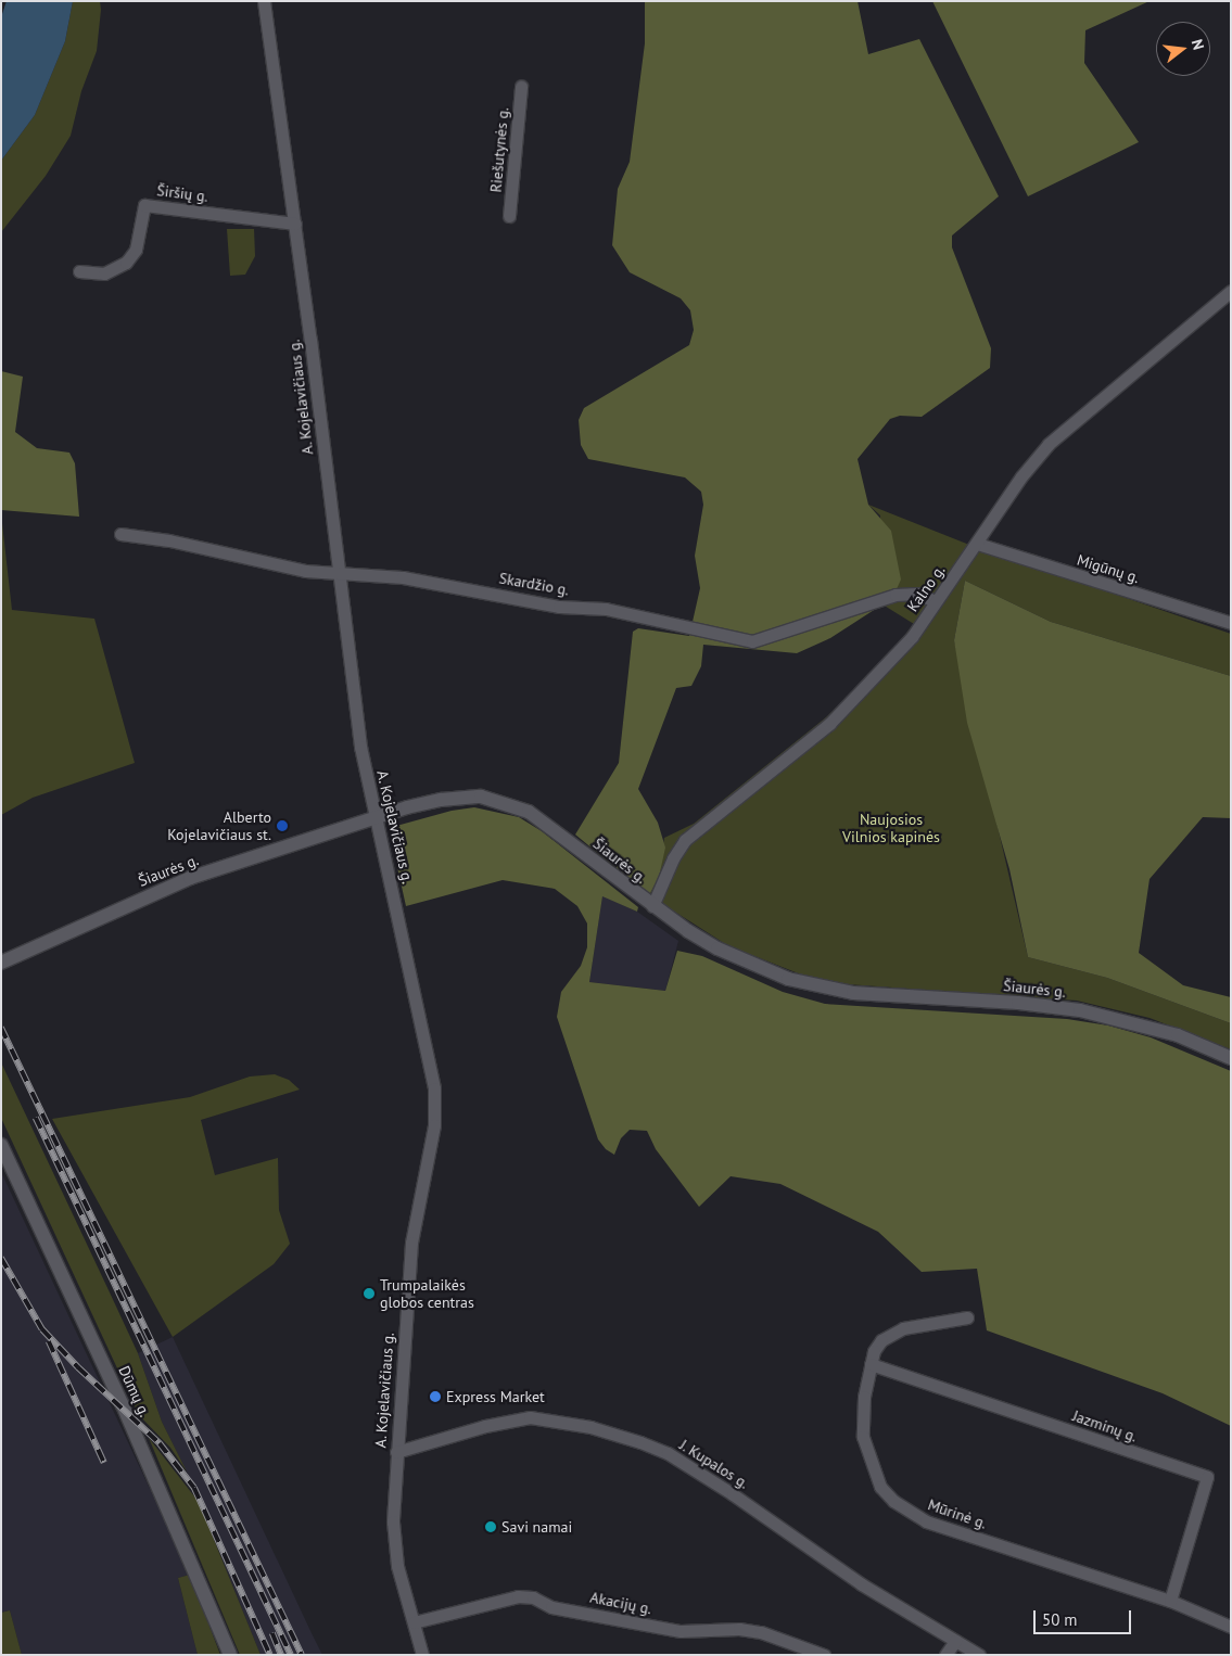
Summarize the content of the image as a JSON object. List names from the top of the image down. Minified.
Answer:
{"streets":{"main road":["Šiaurės g.","Dūmų g."],"street":["Riešutynės g.","Širšių g.","A. Kojelavičiaus g.","Migūnų g.","Skardžio g.","Kalno g.","Jazminų g.","J. Kupalos g.","Mūrinė g.","Akacijų g."]},"crossings":[["Širšių g.","A. Kojelavičiaus g."],["A. Kojelavičiaus g.","Skardžio g."],["A. Kojelavičiaus g.","Šiaurės g."],["A. Kojelavičiaus g.","J. Kupalos g."],["A. Kojelavičiaus g.","Akacijų g."],["Migūnų g.","Kalno g."],["Skardžio g.","Kalno g."],["Kalno g.","Šiaurės g."],["Jazminų g.","Mūrinė g."]],"parks":["Naujosios Vilnios kapinės"],"places":["Alberto Kojelavičiaus st.","Trumpalaikės globos centras","Express Market","Savi namai"],"scale_bar":"50 m","north":"right"}
